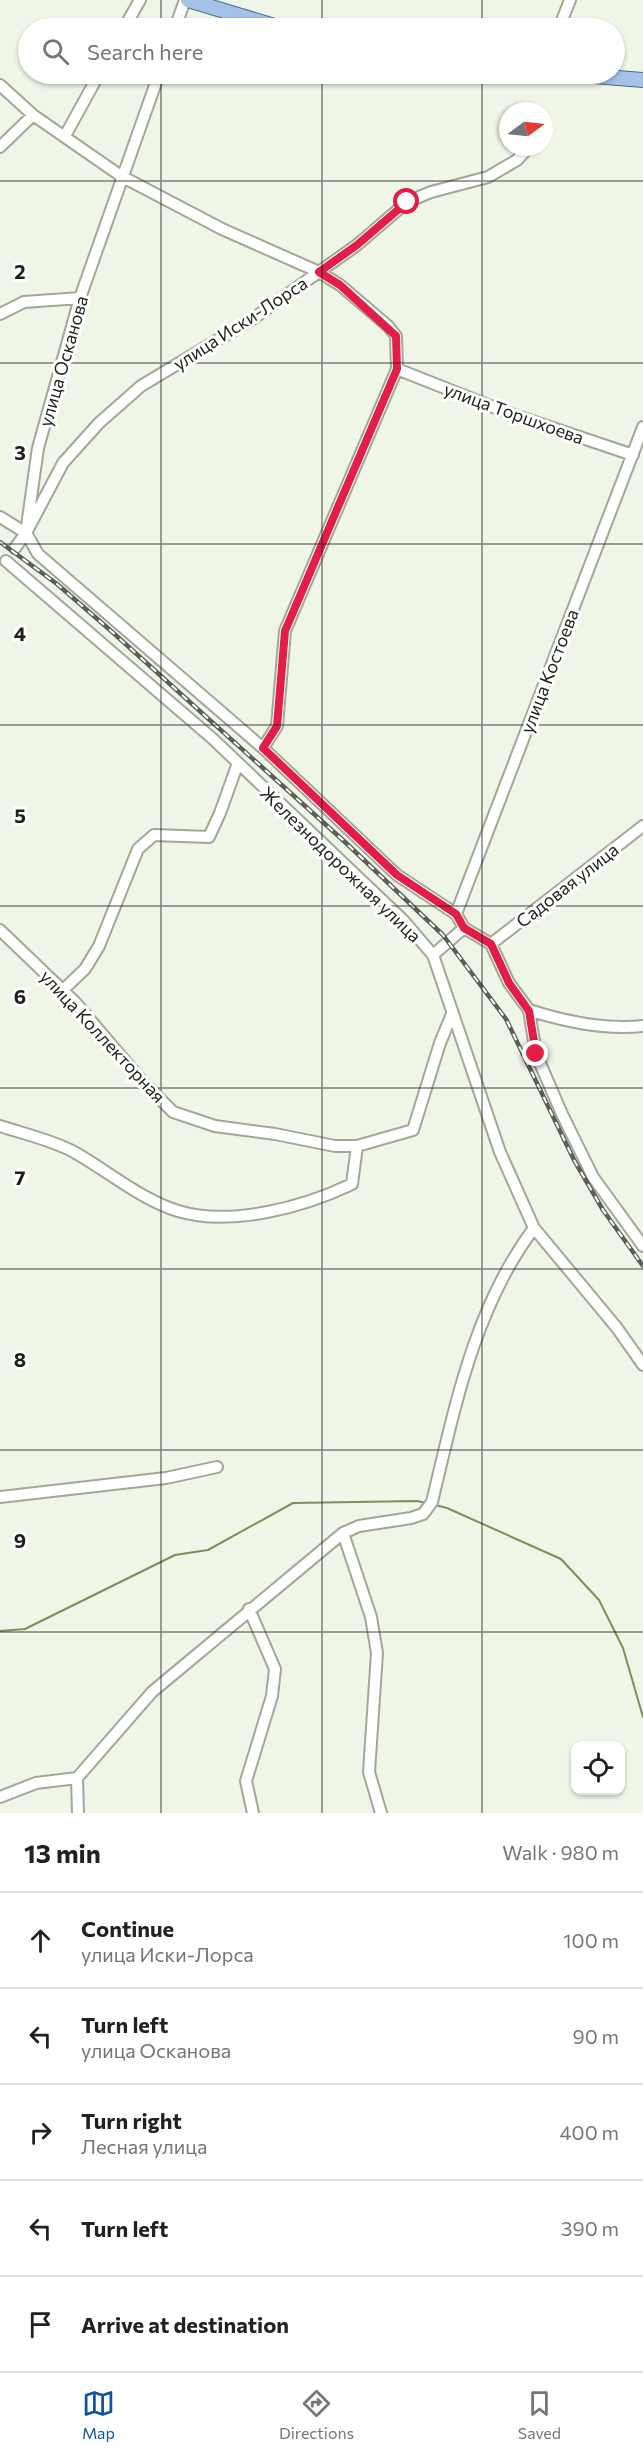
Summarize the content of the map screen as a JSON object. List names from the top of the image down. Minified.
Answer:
{"streets":{"street":["улица Иски-Лорса","улица Осканова","улица Торшхоева","улица Костоева","Железнодорожная улица","Садовая улица","улица Коллекторная"]},"crossings":[["улица Иски-Лорса","улица Осканова"],["улица Осканова","Железнодорожная улица"],["улица Торшхоева","улица Костоева"],["Железнодорожная улица","улица Коллекторная"]],"north":"right","page":{"search":"Search here","heading":["13 min","Walk · 980 m"],"list":[["Continue","улица Иски-Лорса","100 m"],["Turn left","улица Осканова","90 m"],["Turn right","Лесная улица","400 m"],["Turn left","390 m"],"Arrive at destination"],"nav":["Map","Directions","Saved"]},"grid":{"rows":["2","3","4","5","6","7","8","9"]}}
